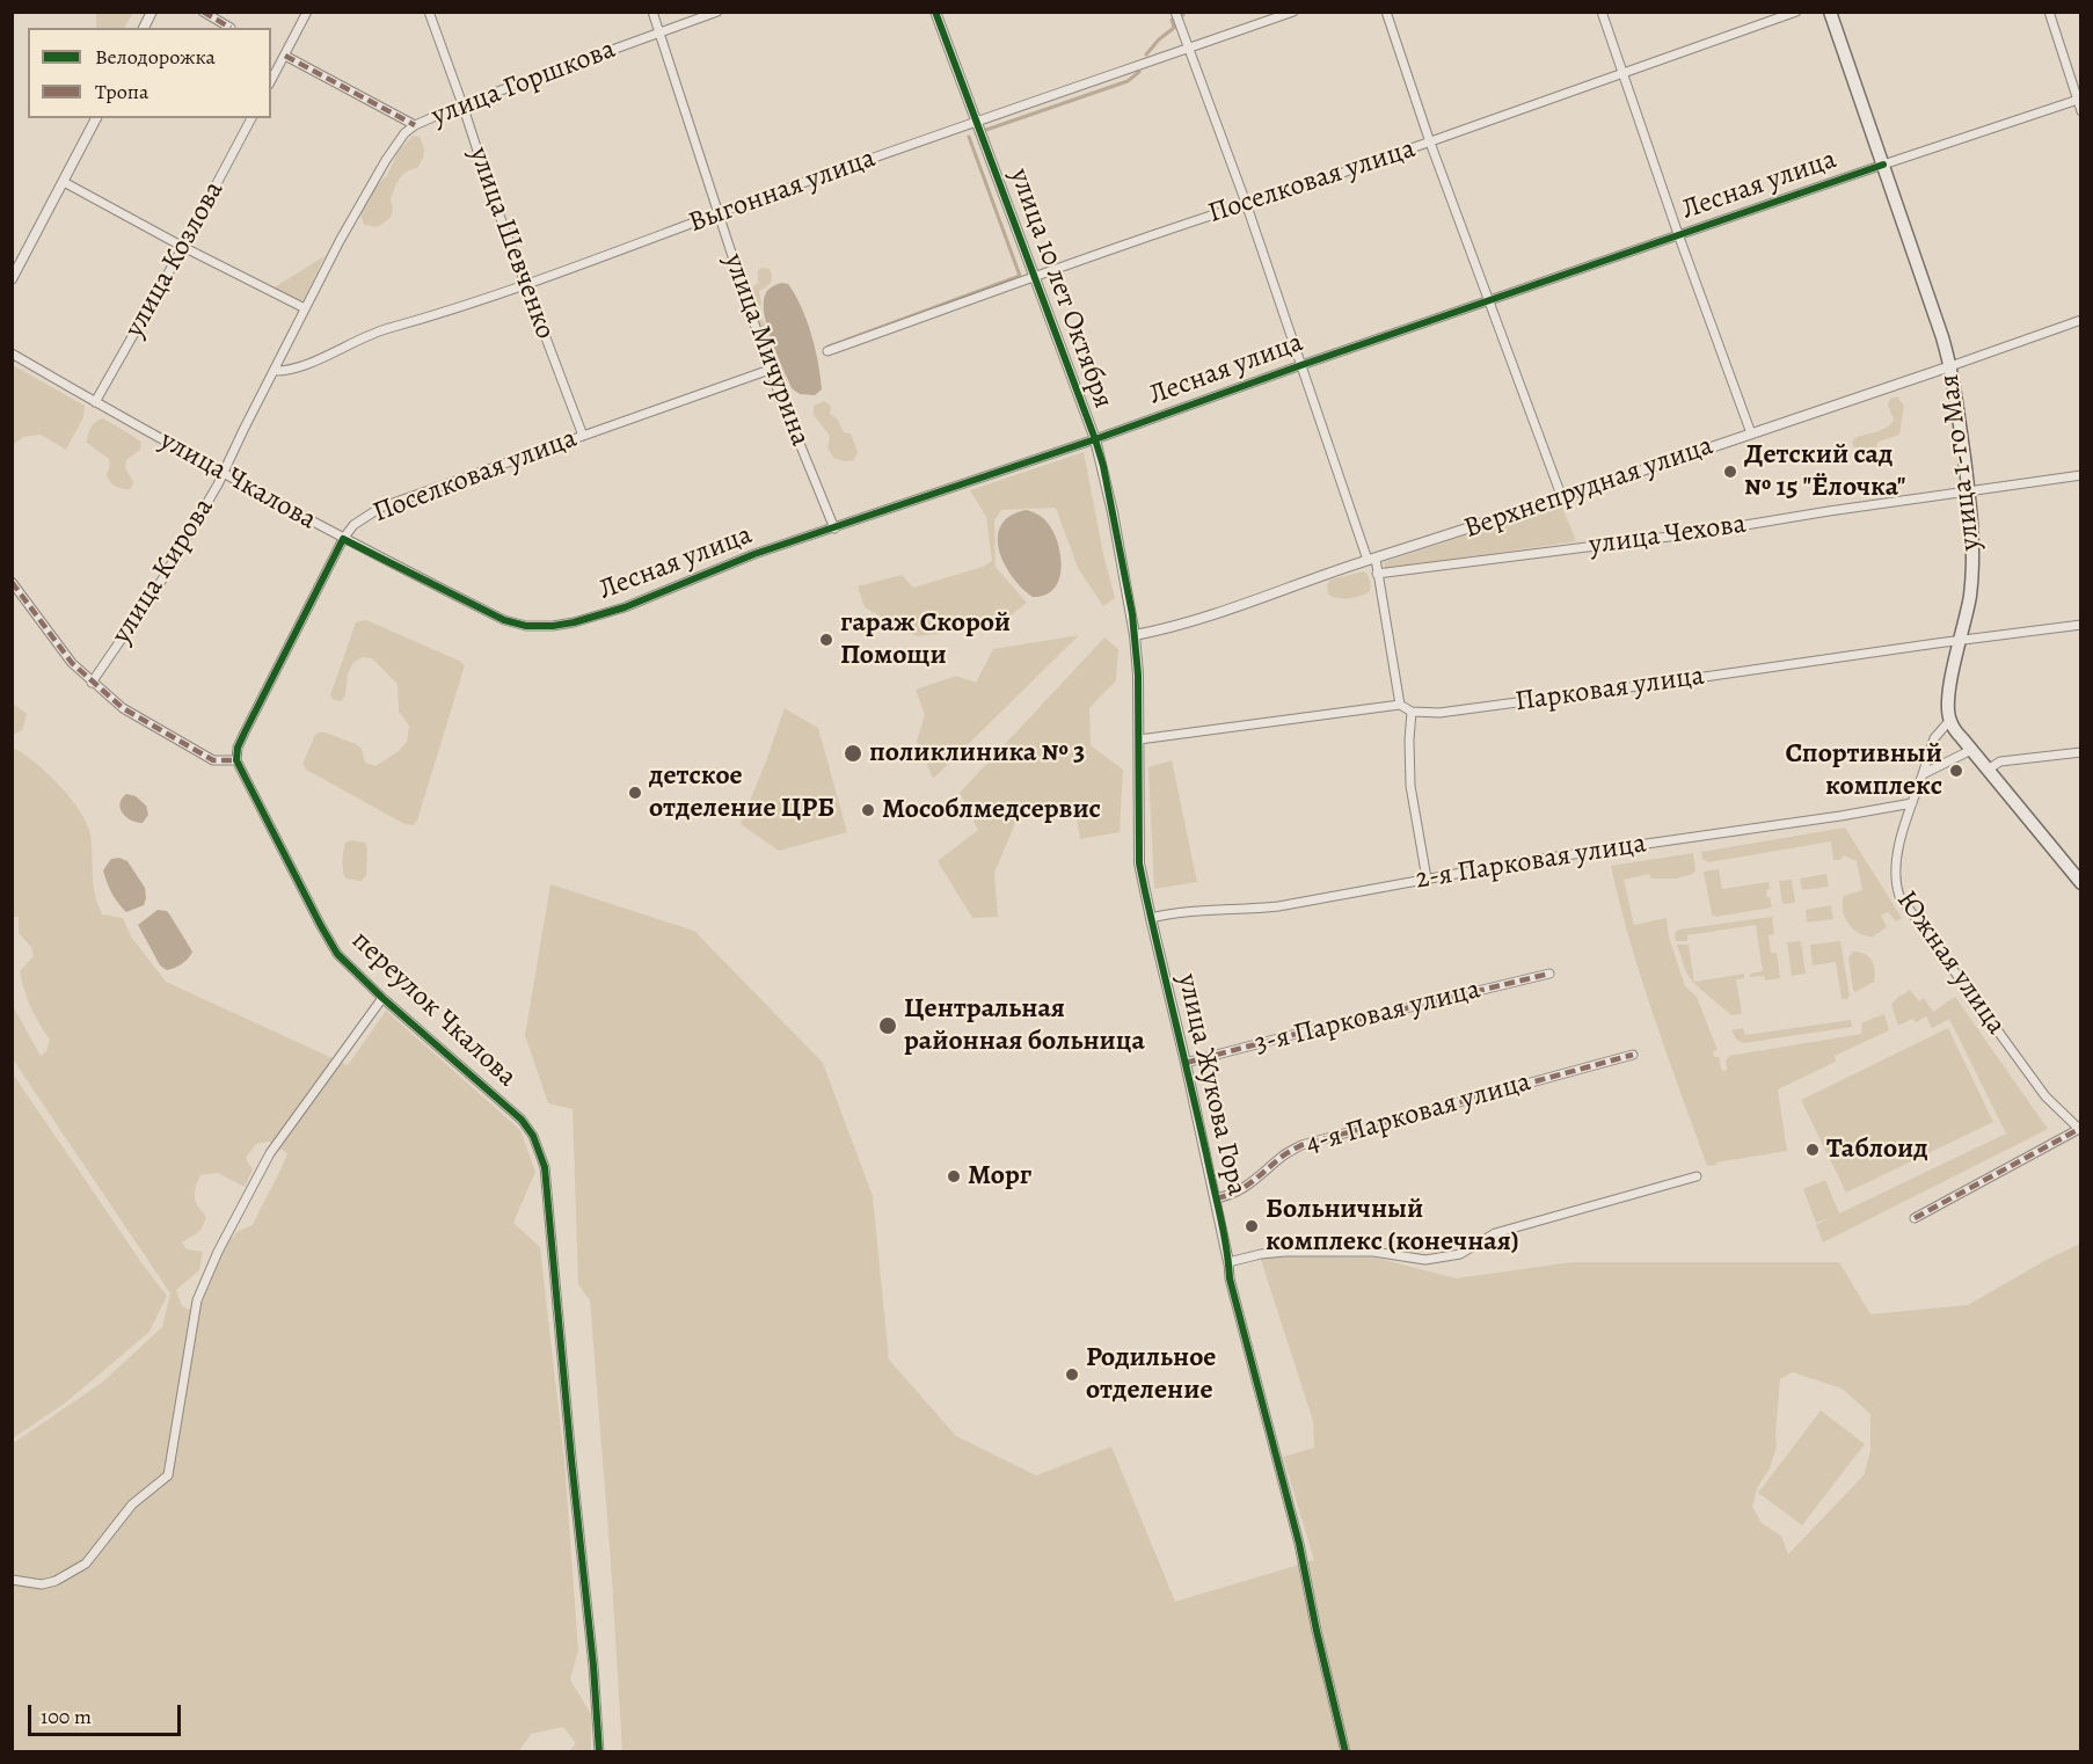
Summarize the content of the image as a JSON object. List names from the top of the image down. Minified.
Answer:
{"streets":{"main road":["улица 1-го Мая"],"street":["улица Горшкова","Поселковая улица","Лесная улица","Выгонная улица","улица Шевченко","улица Козлова","улица 10 лет Октября","улица Мичурина","улица Чкалова","Верхнепрудная улица","улица Чехова","улица Кирова","Парковая улица","2-я Парковая улица","Южная улица","переулок Чкалова","3-я Парковая улица","улица Жукова Гора","4-я Парковая улица"]},"crossings":[["улица Горшкова","улица Шевченко"],["улица Горшкова","улица Мичурина"],["улица Горшкова","улица Кирова"],["Поселковая улица","улица Шевченко"],["Поселковая улица","улица 10 лет Октября"],["Поселковая улица","улица Мичурина"],["Поселковая улица","улица Чкалова"],["Поселковая улица","переулок Чкалова"],["Лесная улица","улица 10 лет Октября"],["Лесная улица","улица Мичурина"],["Лесная улица","улица 1-го Мая"],["Лесная улица","улица Чкалова"],["Выгонная улица","улица Шевченко"],["Выгонная улица","улица 10 лет Октября"],["Выгонная улица","улица Мичурина"],["Выгонная улица","улица Кирова"],["улица Козлова","улица Чкалова"],["улица 10 лет Октября","Верхнепрудная улица"],["улица 10 лет Октября","2-я Парковая улица"],["улица 10 лет Октября","улица Жукова Гора"],["улица 1-го Мая","Верхнепрудная улица"],["улица 1-го Мая","улица Чехова"],["улица 1-го Мая","Парковая улица"],["улица 1-го Мая","Южная улица"],["улица Чкалова","улица Кирова"],["2-я Парковая улица","Южная улица"],["2-я Парковая улица","улица Жукова Гора"],["3-я Парковая улица","улица Жукова Гора"],["улица Жукова Гора","4-я Парковая улица"]],"places":["Детский сад № 15 \"Ёлочка\"","гараж Скорой Помощи","поликлиника № 3","Спортивный комплекс","детское отделение ЦРБ","Мособлмедсервис","Центральная районная больница","Таблоид","Морг","Больничный комплекс (конечная)","Родильное отделение"],"legend":["Велодорожка","Тропа"],"scale_bar":"100 m"}
